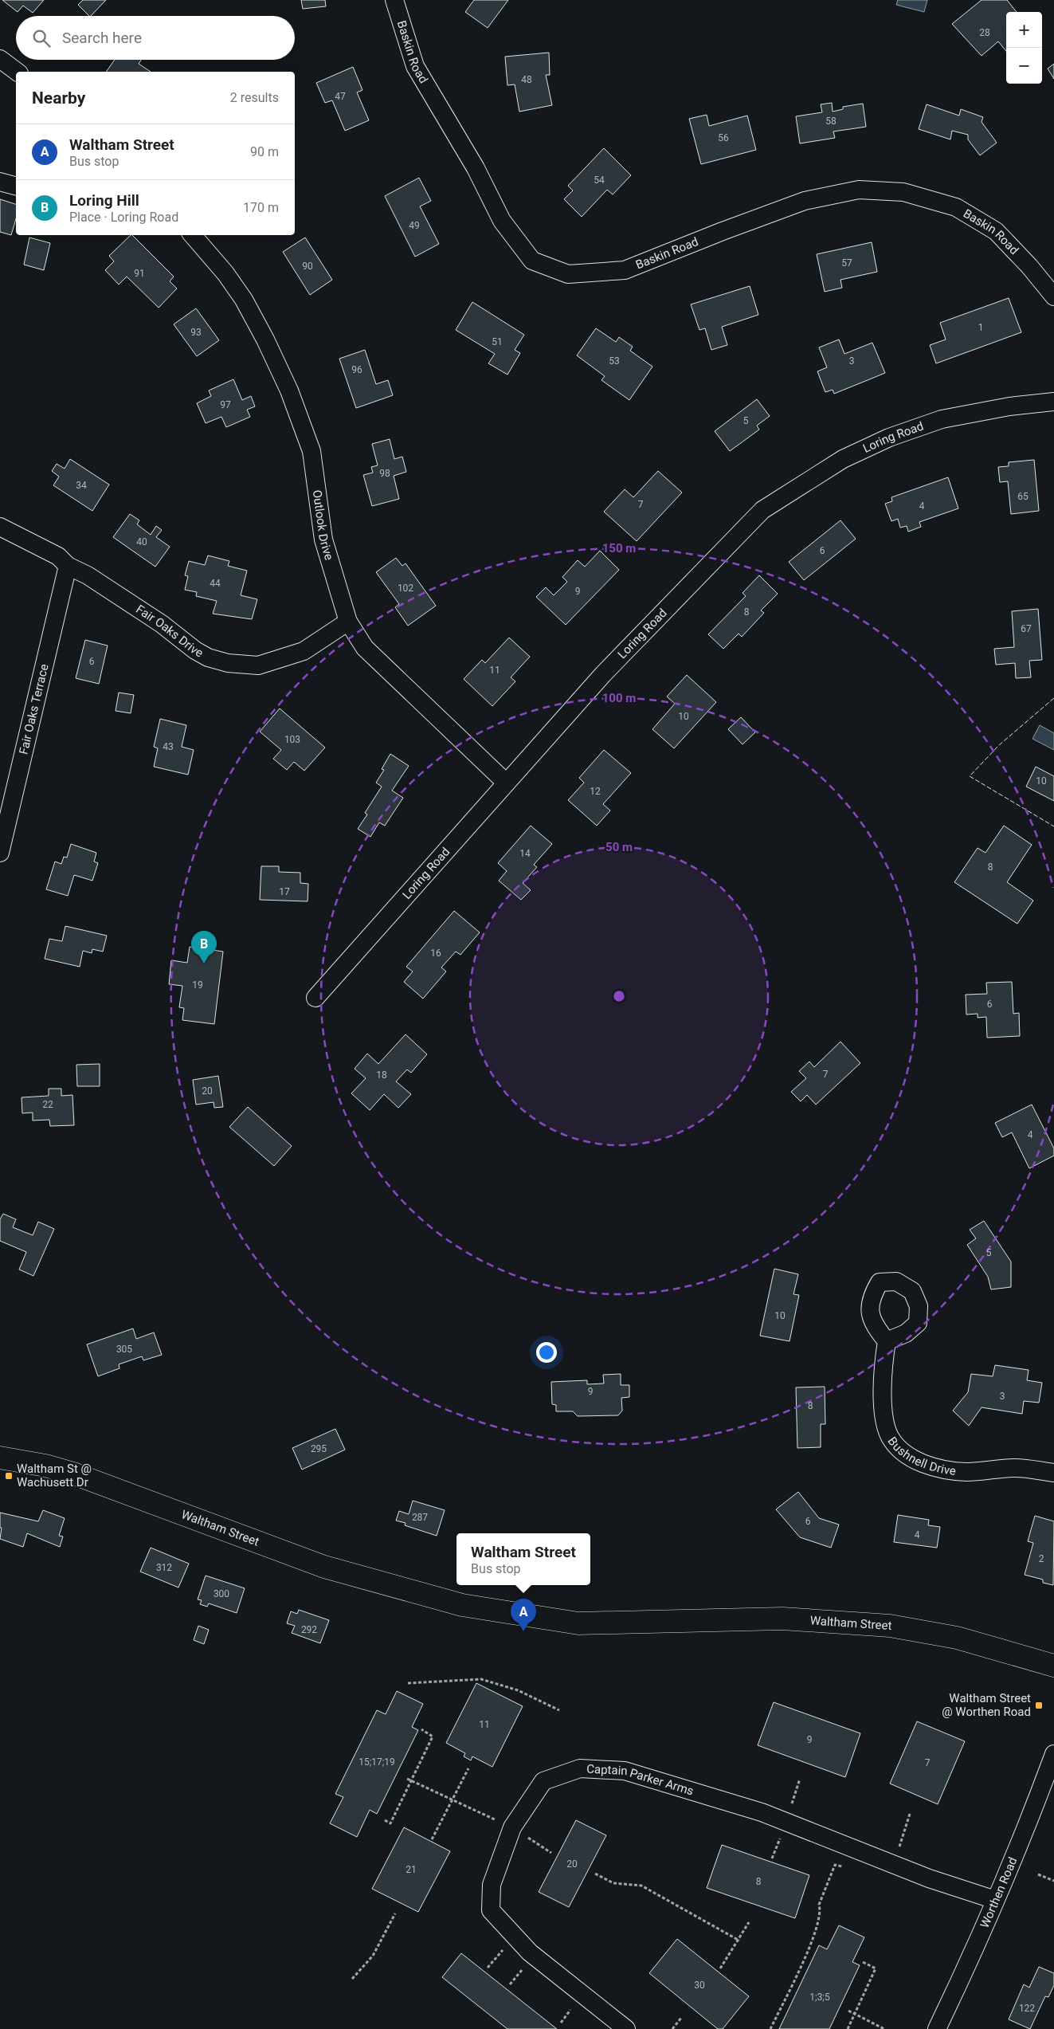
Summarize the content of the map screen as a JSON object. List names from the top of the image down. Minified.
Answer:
{"streets":{"main road":["Waltham Street"],"street":["Baskin Road","Loring Road","Outlook Drive","Fair Oaks Drive","Fair Oaks Terrace","Bushnell Drive","Captain Parker Arms","Worthen Road"]},"crossings":[["Loring Road","Outlook Drive"],["Outlook Drive","Fair Oaks Drive"],["Fair Oaks Drive","Fair Oaks Terrace"],["Captain Parker Arms","Worthen Road"]],"places":{"transit":["Waltham St @ Wachusett Dr","Waltham Street @ Worthen Road"]},"house_numbers":["28","48","47","58","56","54","49","57","90","91","1","93","51","53","3","96","97","5","98","34","65","7","4","40","6","44","102","9","8","67","6","11","10","103","43","10","12","14","8","17","16","19","6","7","18","20","22","4","5","10","305","9","3","8","295","287","6","4","2","312","300","292","11","9","15;17;19","7","20","21","8","30","1;3;5","122"],"page":{"map_buttons":["+","−"],"search":"Search here","heading":["Nearby","2 results"],"list":[{"mark":"A","name":"Waltham Street","note":"Bus stop","value":"90 m"},{"mark":"B","name":"Loring Hill","note":"Place · Loring Road","value":"170 m"}],"pins":["B","A"],"popup":["Waltham Street","Bus stop"]},"rings":["150 m","100 m","50 m"]}
